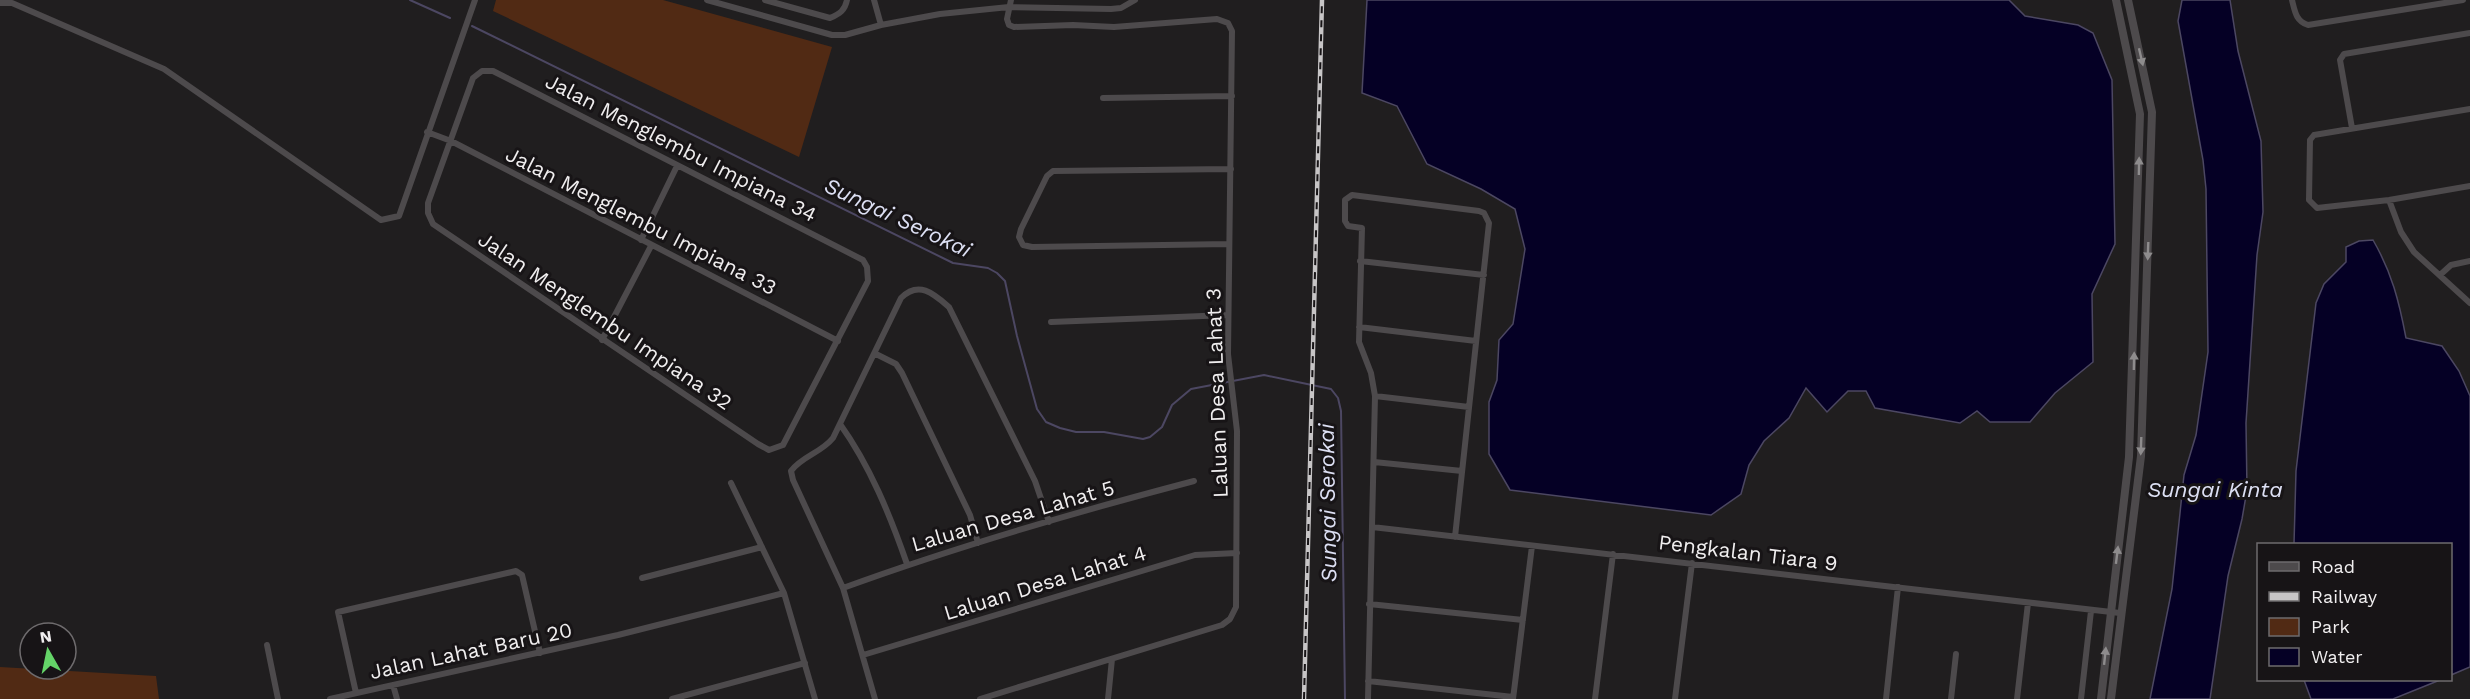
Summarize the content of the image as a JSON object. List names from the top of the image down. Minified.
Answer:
{"streets":{"street":["Jalan Menglembu Impiana 34","Jalan Menglembu Impiana 33","Jalan Menglembu Impiana 32","Laluan Desa Lahat 3","Laluan Desa Lahat 5","Pengkalan Tiara 9","Laluan Desa Lahat 4","Jalan Lahat Baru 20"]},"crossings":[["Jalan Menglembu Impiana 34","Jalan Menglembu Impiana 33"],["Jalan Menglembu Impiana 34","Jalan Menglembu Impiana 32"],["Jalan Menglembu Impiana 33","Jalan Menglembu Impiana 32"],["Laluan Desa Lahat 3","Laluan Desa Lahat 4"]],"water":["Sungai Serokai","Sungai Kinta"],"legend":["Road","Railway","Park","Water"],"north":"top"}
